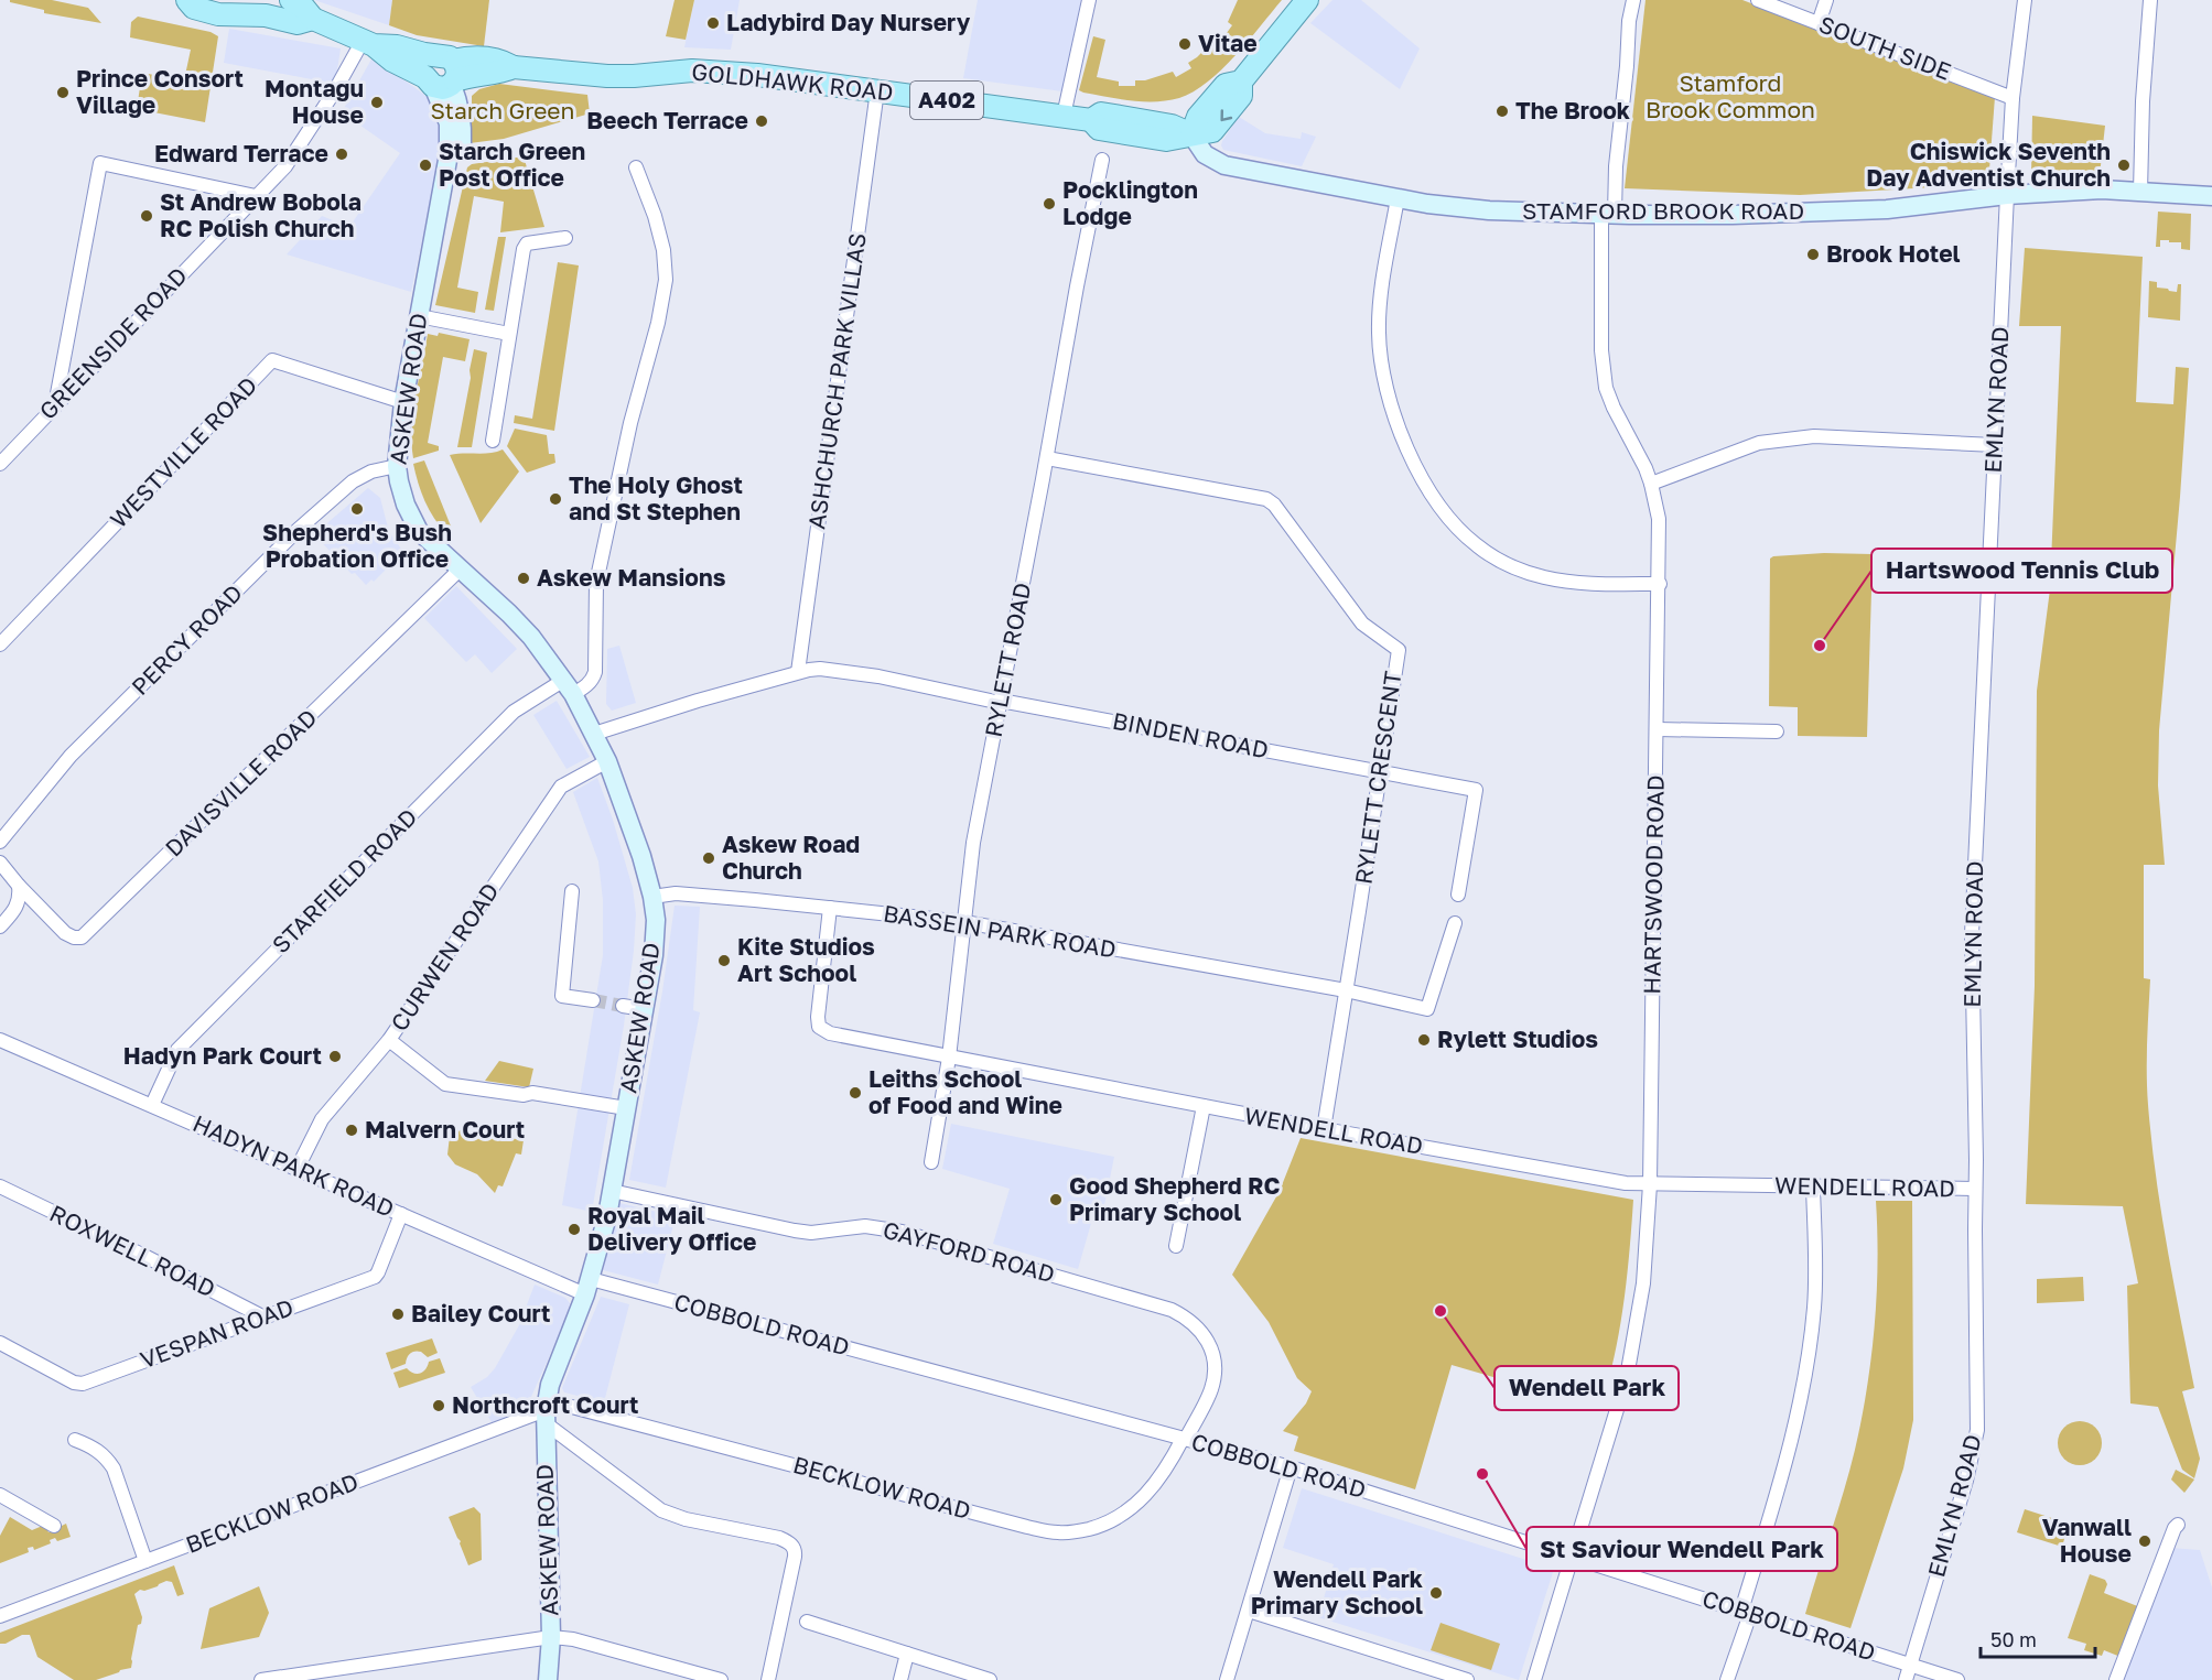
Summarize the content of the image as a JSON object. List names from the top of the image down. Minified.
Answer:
{"streets":{"main road":["GOLDHAWK ROAD","A402","STAMFORD BROOK ROAD","ASKEW ROAD"],"street":["SOUTH SIDE","GREENSIDE ROAD","ASHCHURCH PARK VILLAS","EMLYN ROAD","WESTVILLE ROAD","PERCY ROAD","RYLETT ROAD","BINDEN ROAD","RYLETT CRESCENT","DAVISVILLE ROAD","STARFIELD ROAD","HARTSWOOD ROAD","BASSEIN PARK ROAD","CURWEN ROAD","WENDELL ROAD","HADYN PARK ROAD","ROXWELL ROAD","GAYFORD ROAD","COBBOLD ROAD","VESPAN ROAD","BECKLOW ROAD"]},"crossings":[["SOUTH SIDE","EMLYN ROAD"],["GOLDHAWK ROAD","STAMFORD BROOK ROAD"],["GOLDHAWK ROAD","ASHCHURCH PARK VILLAS"],["GOLDHAWK ROAD","ASKEW ROAD"],["STAMFORD BROOK ROAD","EMLYN ROAD"],["STAMFORD BROOK ROAD","HARTSWOOD ROAD"],["ASHCHURCH PARK VILLAS","BINDEN ROAD"],["ASKEW ROAD","WESTVILLE ROAD"],["ASKEW ROAD","PERCY ROAD"],["ASKEW ROAD","BINDEN ROAD"],["ASKEW ROAD","DAVISVILLE ROAD"],["ASKEW ROAD","STARFIELD ROAD"],["ASKEW ROAD","BASSEIN PARK ROAD"],["ASKEW ROAD","CURWEN ROAD"],["ASKEW ROAD","HADYN PARK ROAD"],["ASKEW ROAD","GAYFORD ROAD"],["ASKEW ROAD","COBBOLD ROAD"],["ASKEW ROAD","BECKLOW ROAD"],["EMLYN ROAD","WENDELL ROAD"],["EMLYN ROAD","COBBOLD ROAD"],["RYLETT ROAD","BINDEN ROAD"],["RYLETT ROAD","RYLETT CRESCENT"],["RYLETT ROAD","BASSEIN PARK ROAD"],["RYLETT ROAD","WENDELL ROAD"],["BINDEN ROAD","RYLETT CRESCENT"],["RYLETT CRESCENT","BASSEIN PARK ROAD"],["RYLETT CRESCENT","WENDELL ROAD"],["STARFIELD ROAD","HADYN PARK ROAD"],["HARTSWOOD ROAD","WENDELL ROAD"],["HARTSWOOD ROAD","COBBOLD ROAD"],["BASSEIN PARK ROAD","WENDELL ROAD"],["CURWEN ROAD","HADYN PARK ROAD"],["HADYN PARK ROAD","COBBOLD ROAD"],["HADYN PARK ROAD","VESPAN ROAD"],["ROXWELL ROAD","VESPAN ROAD"],["GAYFORD ROAD","COBBOLD ROAD"],["GAYFORD ROAD","BECKLOW ROAD"],["COBBOLD ROAD","BECKLOW ROAD"]],"parks":["Stamford Brook Common","Starch Green"],"places":["Ladybird Day Nursery","Vitae","Prince Consort Village","Montagu House","The Brook","Beech Terrace","Edward Terrace","Starch Green Post Office","Chiswick Seventh Day Adventist Church","Pocklington Lodge","St Andrew Bobola RC Polish Church","Brook Hotel","The Holy Ghost and St Stephen","Shepherd's Bush Probation Office","Askew Mansions","Hartswood Tennis Club","Askew Road Church","Kite Studios Art School","Rylett Studios","Hadyn Park Court","Leiths School of Food and Wine","Malvern Court","Good Shepherd RC Primary School","Royal Mail Delivery Office","Wendell Park","Bailey Court","Northcroft Court","St Saviour Wendell Park","Vanwall House","Wendell Park Primary School"],"scale_bar":"50 m"}
